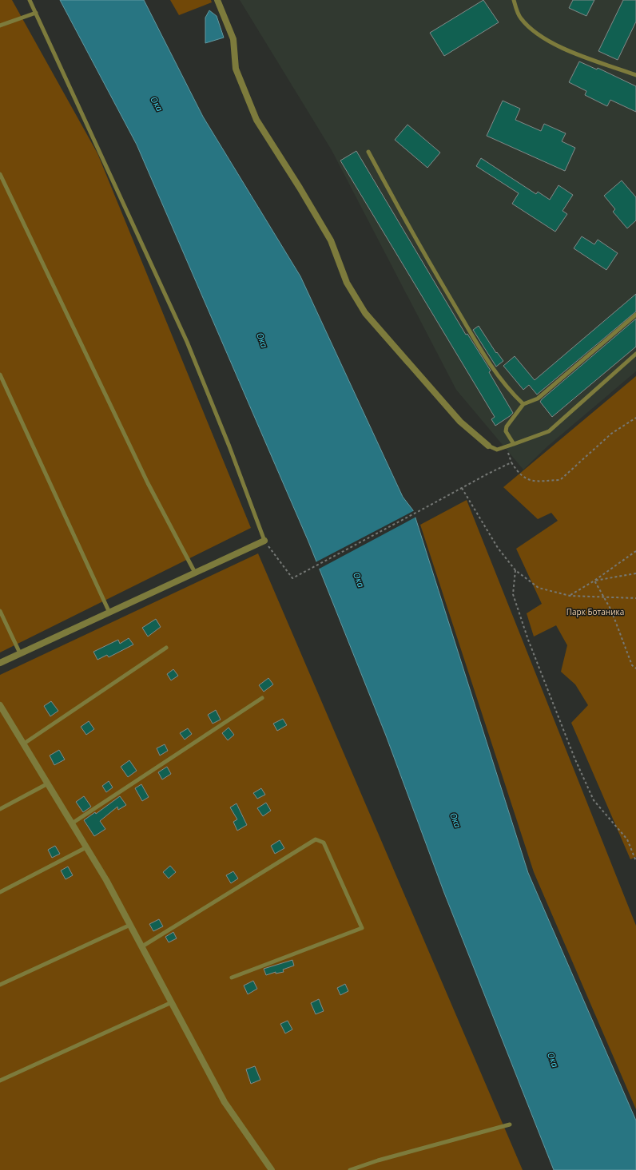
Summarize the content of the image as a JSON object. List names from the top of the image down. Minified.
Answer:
{"water":["Ока"],"parks":["Парк Ботаника"]}
